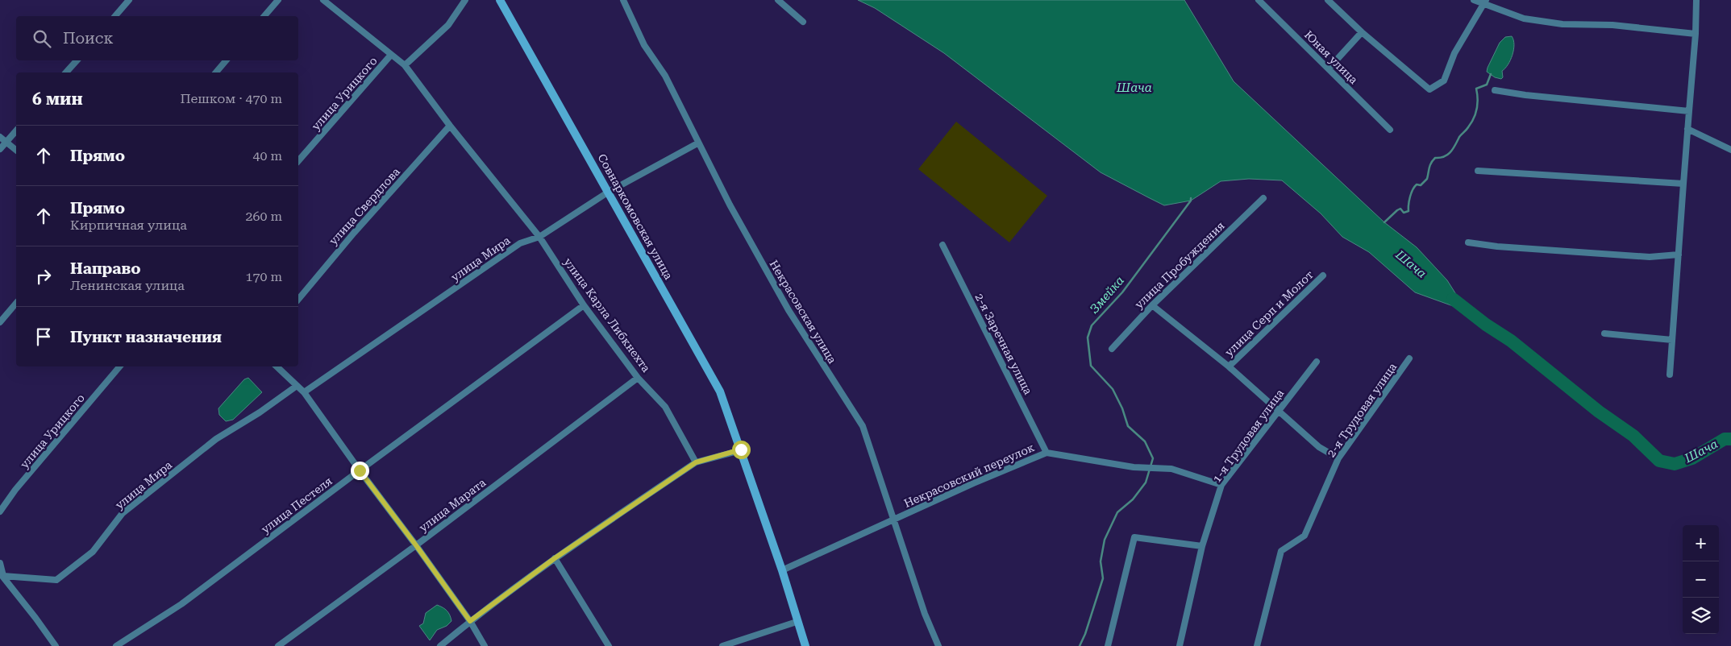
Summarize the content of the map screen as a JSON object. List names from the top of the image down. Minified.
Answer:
{"streets":{"street":["Юная улица","улица Урицкого","улица Свердлова","Совнаркомовская улица","улица Мира","улица Пробуждения","Некрасовская улица","улица Серп и Молот","улица Карла Либкнехта","2-я Заречная улица","2-я Трудовая улица","1-я Трудовая улица","Некрасовский переулок","улица Пестеля","улица Марата"]},"crossings":[["улица Урицкого","улица Карла Либкнехта"],["улица Свердлова","улица Карла Либкнехта"],["Совнаркомовская улица","улица Мира"],["улица Мира","Некрасовская улица"],["улица Мира","улица Карла Либкнехта"],["Некрасовская улица","Некрасовский переулок"],["улица Карла Либкнехта","улица Пестеля"],["улица Карла Либкнехта","улица Марата"],["2-я Заречная улица","Некрасовский переулок"],["1-я Трудовая улица","Некрасовский переулок"]],"water":["Шача","Змейка"],"page":{"search":"Поиск","heading":["6 мин","Пешком · 470 m"],"list":[["Прямо","40 m"],["Прямо","Кирпичная улица","260 m"],["Направо","Ленинская улица","170 m"],"Пункт назначения"],"map_buttons":["+","−"]}}
